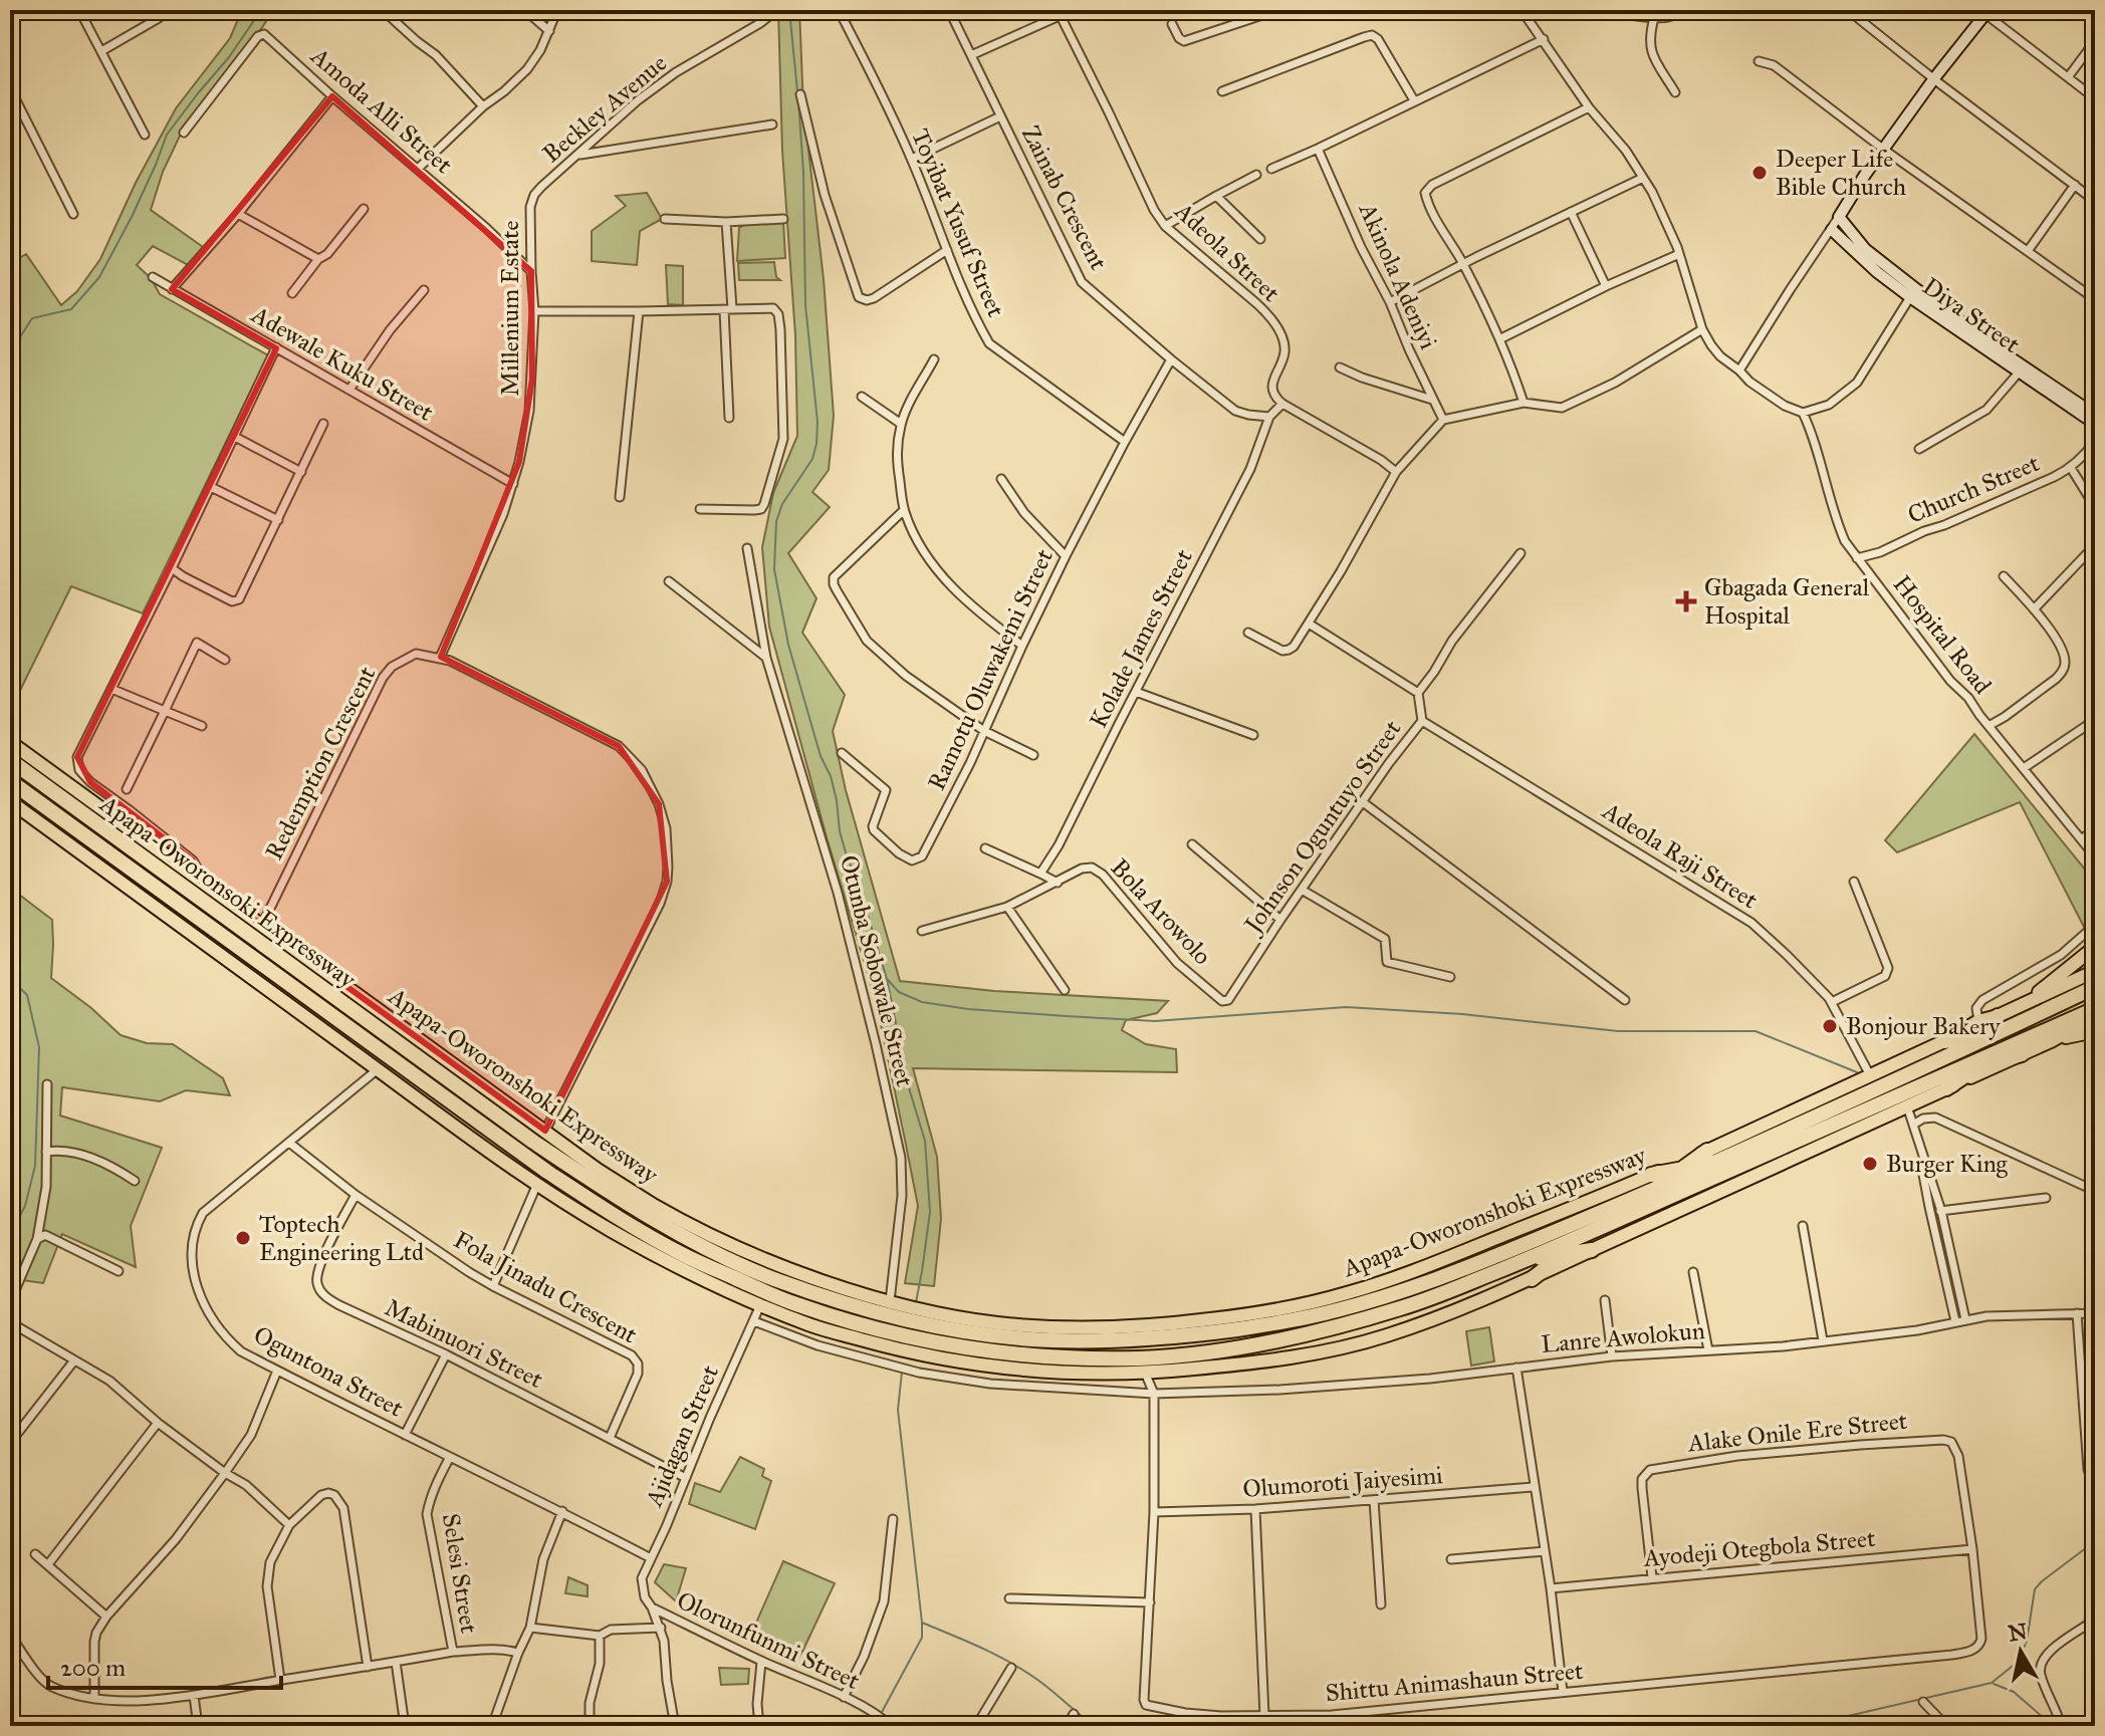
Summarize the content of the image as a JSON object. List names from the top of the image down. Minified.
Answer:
{"streets":{"highway":["Apapa-Oworonsoki Expressway","Apapa-Oworonshoki Expressway"],"main road":["Diya Street"],"street":["Beckley Avenue","Amoda Alli Street","Zainab Crescent","Toyibat Yusuf Street","Adeola Street","Akinola Adeniyi","Millenium Estate","Adewale Kuku Street","Church Street","Hospital Road","Kolade James Street","Ramotu Oluwakemi Street","Redemption Crescent","Johnson Oguntuyo Street","Adeola Raji Street","Bola Arowolo","Otunba Sobowale Street","Fola Jinadu Crescent","Lanre Awolokun","Mabinuori Street","Oguntona Street","Alake Onile Ere Street","Ajidagan Street","Olumoroti Jaiyesimi","Ayodeji Otegbola Street","Selesi Street","Olorunfunmi Street","Shittu Animashaun Street"]},"crossings":[["Beckley Avenue","Millenium Estate"],["Amoda Alli Street","Millenium Estate"],["Zainab Crescent","Kolade James Street"],["Zainab Crescent","Ramotu Oluwakemi Street"],["Toyibat Yusuf Street","Ramotu Oluwakemi Street"],["Adeola Street","Kolade James Street"],["Millenium Estate","Adewale Kuku Street"],["Millenium Estate","Redemption Crescent"],["Church Street","Hospital Road"],["Redemption Crescent","Apapa-Oworonshoki Expressway"],["Johnson Oguntuyo Street","Adeola Raji Street"],["Johnson Oguntuyo Street","Bola Arowolo"],["Adeola Raji Street","Apapa-Oworonshoki Expressway"],["Apapa-Oworonsoki Expressway","Apapa-Oworonshoki Expressway"],["Apapa-Oworonsoki Expressway","Oguntona Street"],["Apapa-Oworonsoki Expressway","Ajidagan Street"],["Otunba Sobowale Street","Apapa-Oworonshoki Expressway"],["Fola Jinadu Crescent","Mabinuori Street"],["Fola Jinadu Crescent","Oguntona Street"],["Lanre Awolokun","Ajidagan Street"],["Lanre Awolokun","Shittu Animashaun Street"],["Mabinuori Street","Ajidagan Street"],["Oguntona Street","Ajidagan Street"],["Oguntona Street","Selesi Street"],["Alake Onile Ere Street","Ayodeji Otegbola Street"],["Alake Onile Ere Street","Shittu Animashaun Street"],["Olumoroti Jaiyesimi","Shittu Animashaun Street"],["Ayodeji Otegbola Street","Shittu Animashaun Street"]],"places":{"other":["Deeper Life Bible Church","Bonjour Bakery","Burger King","Toptech Engineering Ltd"],"health":["Gbagada General Hospital"]},"scale_bar":"200 m","north":"top"}
